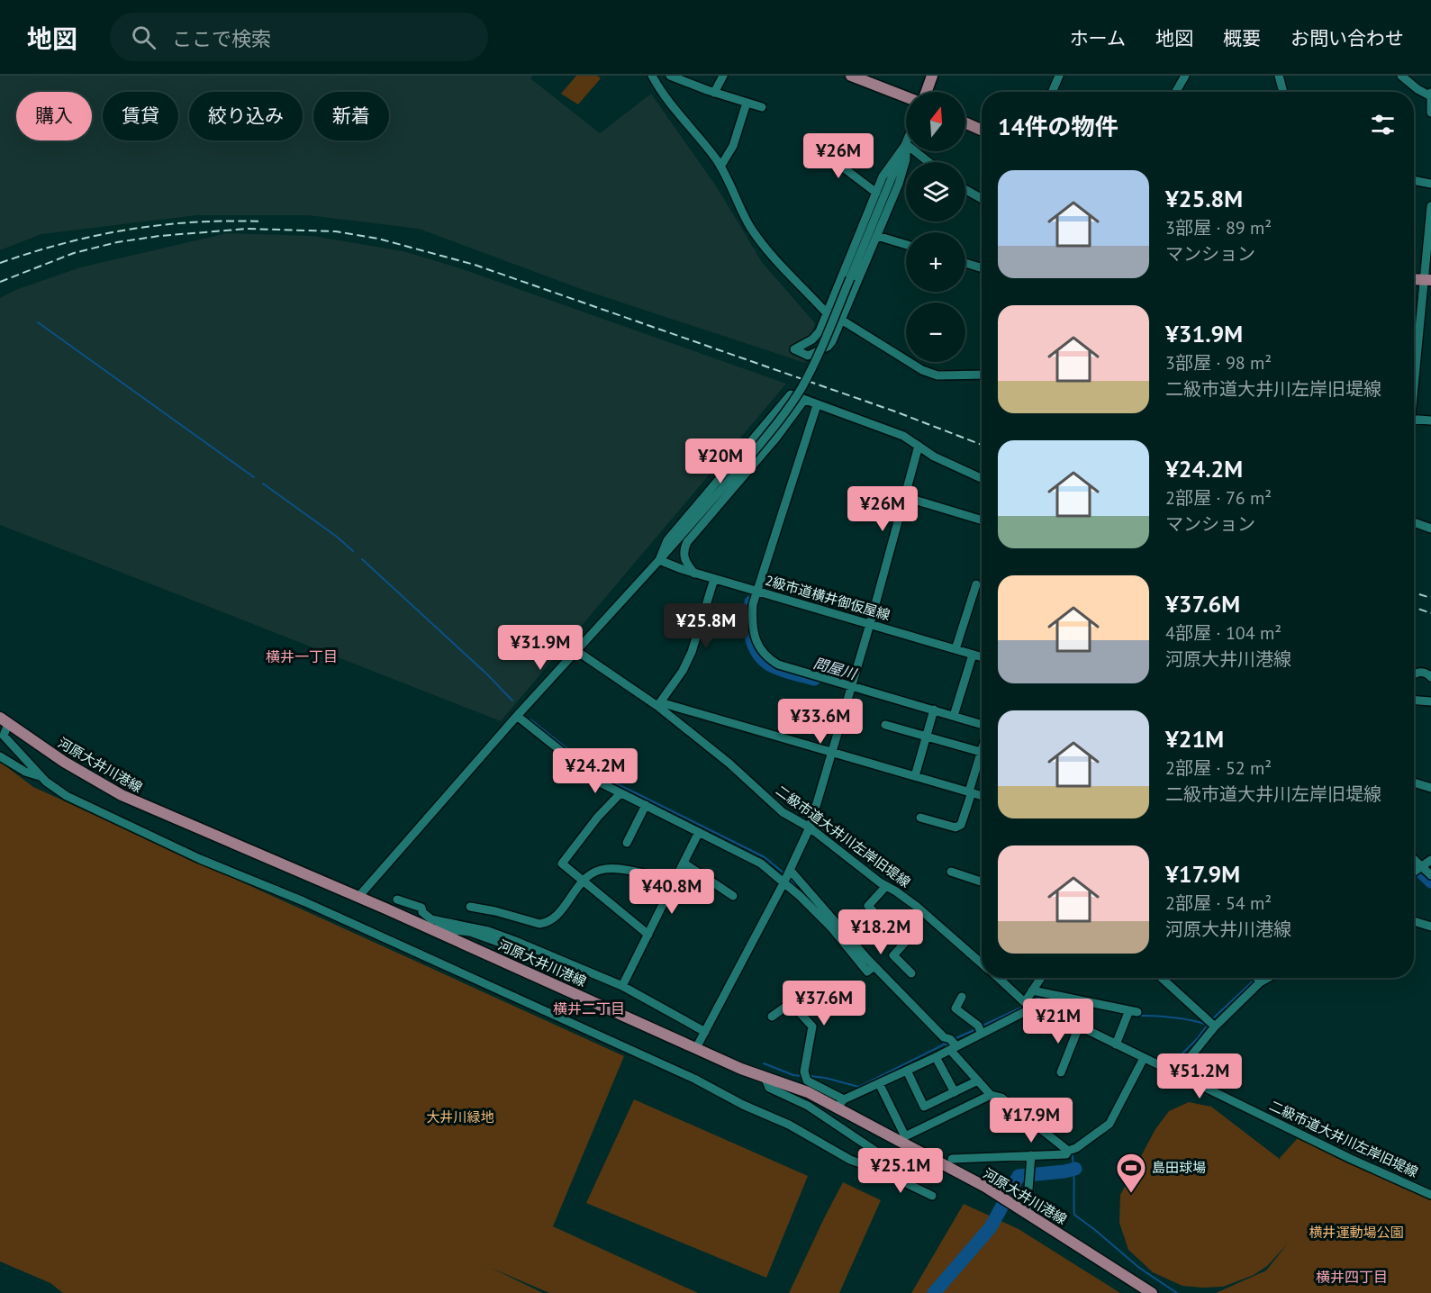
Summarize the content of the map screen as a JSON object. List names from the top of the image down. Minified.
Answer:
{"streets":{"main road":["河原大井川港線"],"street":["2級市道横井御仮屋線","二級市道大井川左岸旧堤線"]},"districts":["横井一丁目","横井二丁目","横井四丁目"],"water":["問屋川"],"parks":["大井川緑地","横井運動場公園"],"places":{"sports":["島田球場"]},"north":"top","page":{"header":"地図","search":"ここで検索","nav":["ホーム","地図","概要","お問い合わせ"],"map_buttons":["+","−"],"chip":["購入","賃貸","絞り込み","新着"],"heading":"14件の物件","price":["¥26M","¥20M","¥26M","¥25.8M","¥31.9M","¥33.6M","¥24.2M","¥40.8M","¥18.2M","¥37.6M","¥21M","¥51.2M","¥17.9M","¥25.1M"],"list":[{"name":"¥25.8M","note":"3部屋 · 89 m² · マンション"},{"name":"¥31.9M","note":"3部屋 · 98 m² · 二級市道大井川左岸旧堤線"},{"name":"¥24.2M","note":"2部屋 · 76 m² · マンション"},{"name":"¥37.6M","note":"4部屋 · 104 m² · 河原大井川港線"},{"name":"¥21M","note":"2部屋 · 52 m² · 二級市道大井川左岸旧堤線"},{"name":"¥17.9M","note":"2部屋 · 54 m² · 河原大井川港線"}]}}
